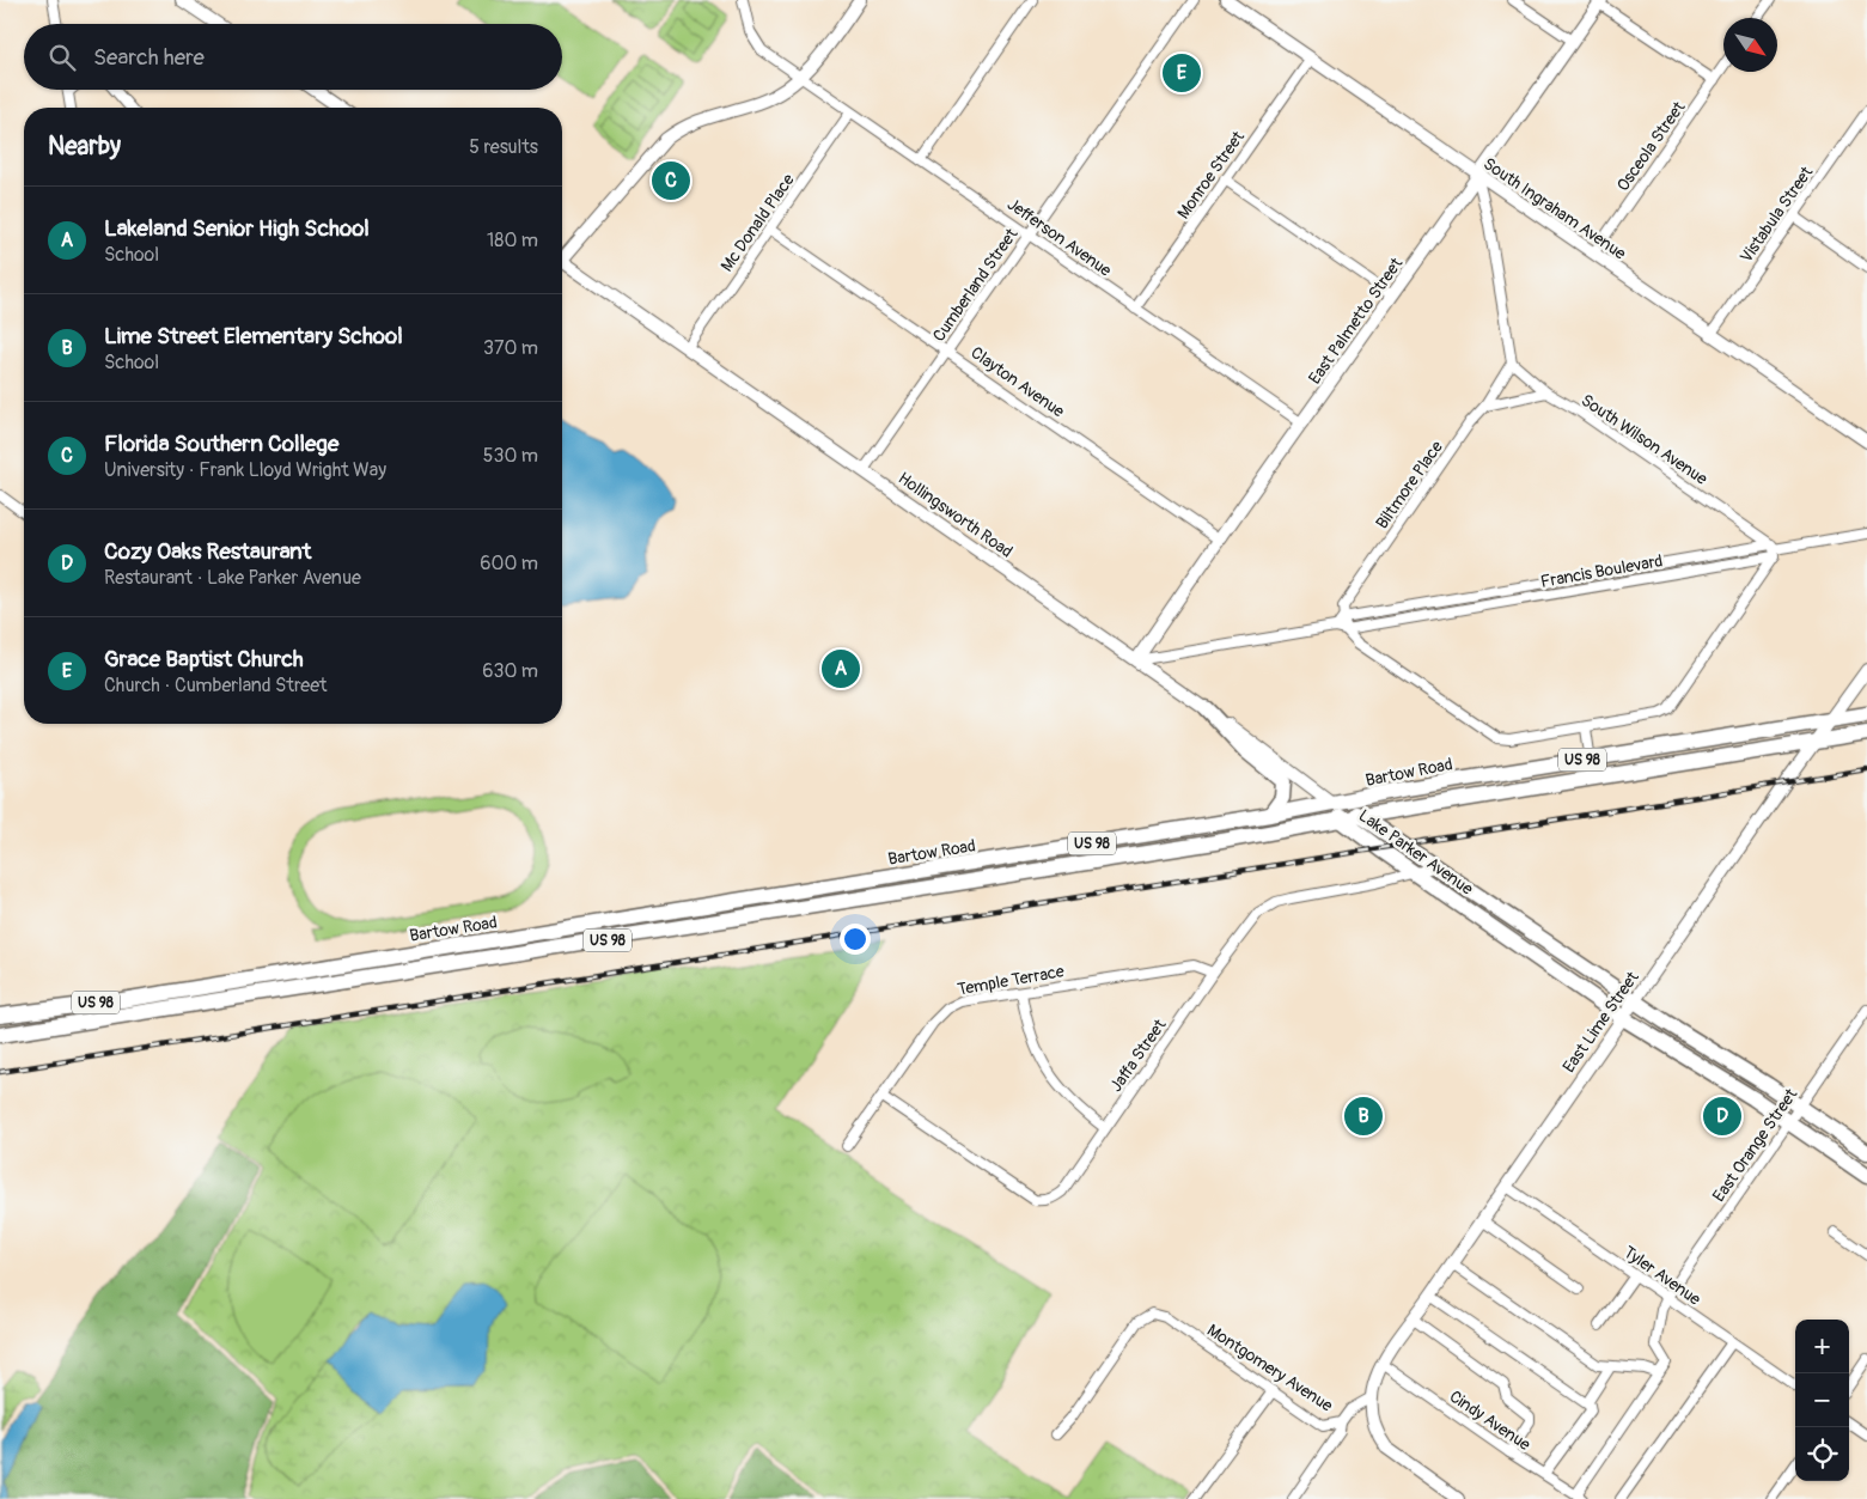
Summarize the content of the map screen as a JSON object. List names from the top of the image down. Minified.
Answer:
{"streets":{"main road":["US 98","Bartow Road","Lake Parker Avenue"],"street":["Osceola Street","Monroe Street","South Ingraham Avenue","Vistabula Street","Mc Donald Place","Jefferson Avenue","Cumberland Street","East Palmetto Street","Clayton Avenue","South Wilson Avenue","Biltmore Place","Hollingsworth Road","Francis Boulevard","Temple Terrace","East Lime Street","Jaffa Street","East Orange Street","Tyler Avenue","Montgomery Avenue","Cindy Avenue"]},"crossings":[["Osceola Street","South Ingraham Avenue"],["Monroe Street","South Ingraham Avenue"],["Monroe Street","Jefferson Avenue"],["South Ingraham Avenue","Vistabula Street"],["South Ingraham Avenue","East Palmetto Street"],["Mc Donald Place","Jefferson Avenue"],["Mc Donald Place","Clayton Avenue"],["Mc Donald Place","Hollingsworth Road"],["Jefferson Avenue","Cumberland Street"],["Jefferson Avenue","East Palmetto Street"],["Cumberland Street","Clayton Avenue"],["Cumberland Street","Hollingsworth Road"],["East Palmetto Street","Clayton Avenue"],["East Palmetto Street","Hollingsworth Road"],["East Palmetto Street","Francis Boulevard"],["South Wilson Avenue","Francis Boulevard"],["Biltmore Place","Francis Boulevard"],["Hollingsworth Road","Francis Boulevard"],["Hollingsworth Road","Bartow Road"],["Hollingsworth Road","Lake Parker Avenue"],["Bartow Road","Lake Parker Avenue"],["Bartow Road","East Lime Street"],["Lake Parker Avenue","East Lime Street"],["Lake Parker Avenue","Jaffa Street"],["Lake Parker Avenue","East Orange Street"],["Temple Terrace","Jaffa Street"],["East Lime Street","Tyler Avenue"],["East Lime Street","Montgomery Avenue"],["East Lime Street","Cindy Avenue"],["East Orange Street","Tyler Avenue"]],"north":"bottom right","page":{"search":"Search here","pins":["E","C","A","B","D"],"heading":["Nearby","5 results"],"list":[{"mark":"A","name":"Lakeland Senior High School","note":"School","value":"180 m"},{"mark":"B","name":"Lime Street Elementary School","note":"School","value":"370 m"},{"mark":"C","name":"Florida Southern College","note":"University · Frank Lloyd Wright Way","value":"530 m"},{"mark":"D","name":"Cozy Oaks Restaurant","note":"Restaurant · Lake Parker Avenue","value":"600 m"},{"mark":"E","name":"Grace Baptist Church","note":"Church · Cumberland Street","value":"630 m"}],"map_buttons":["+","−"]}}
